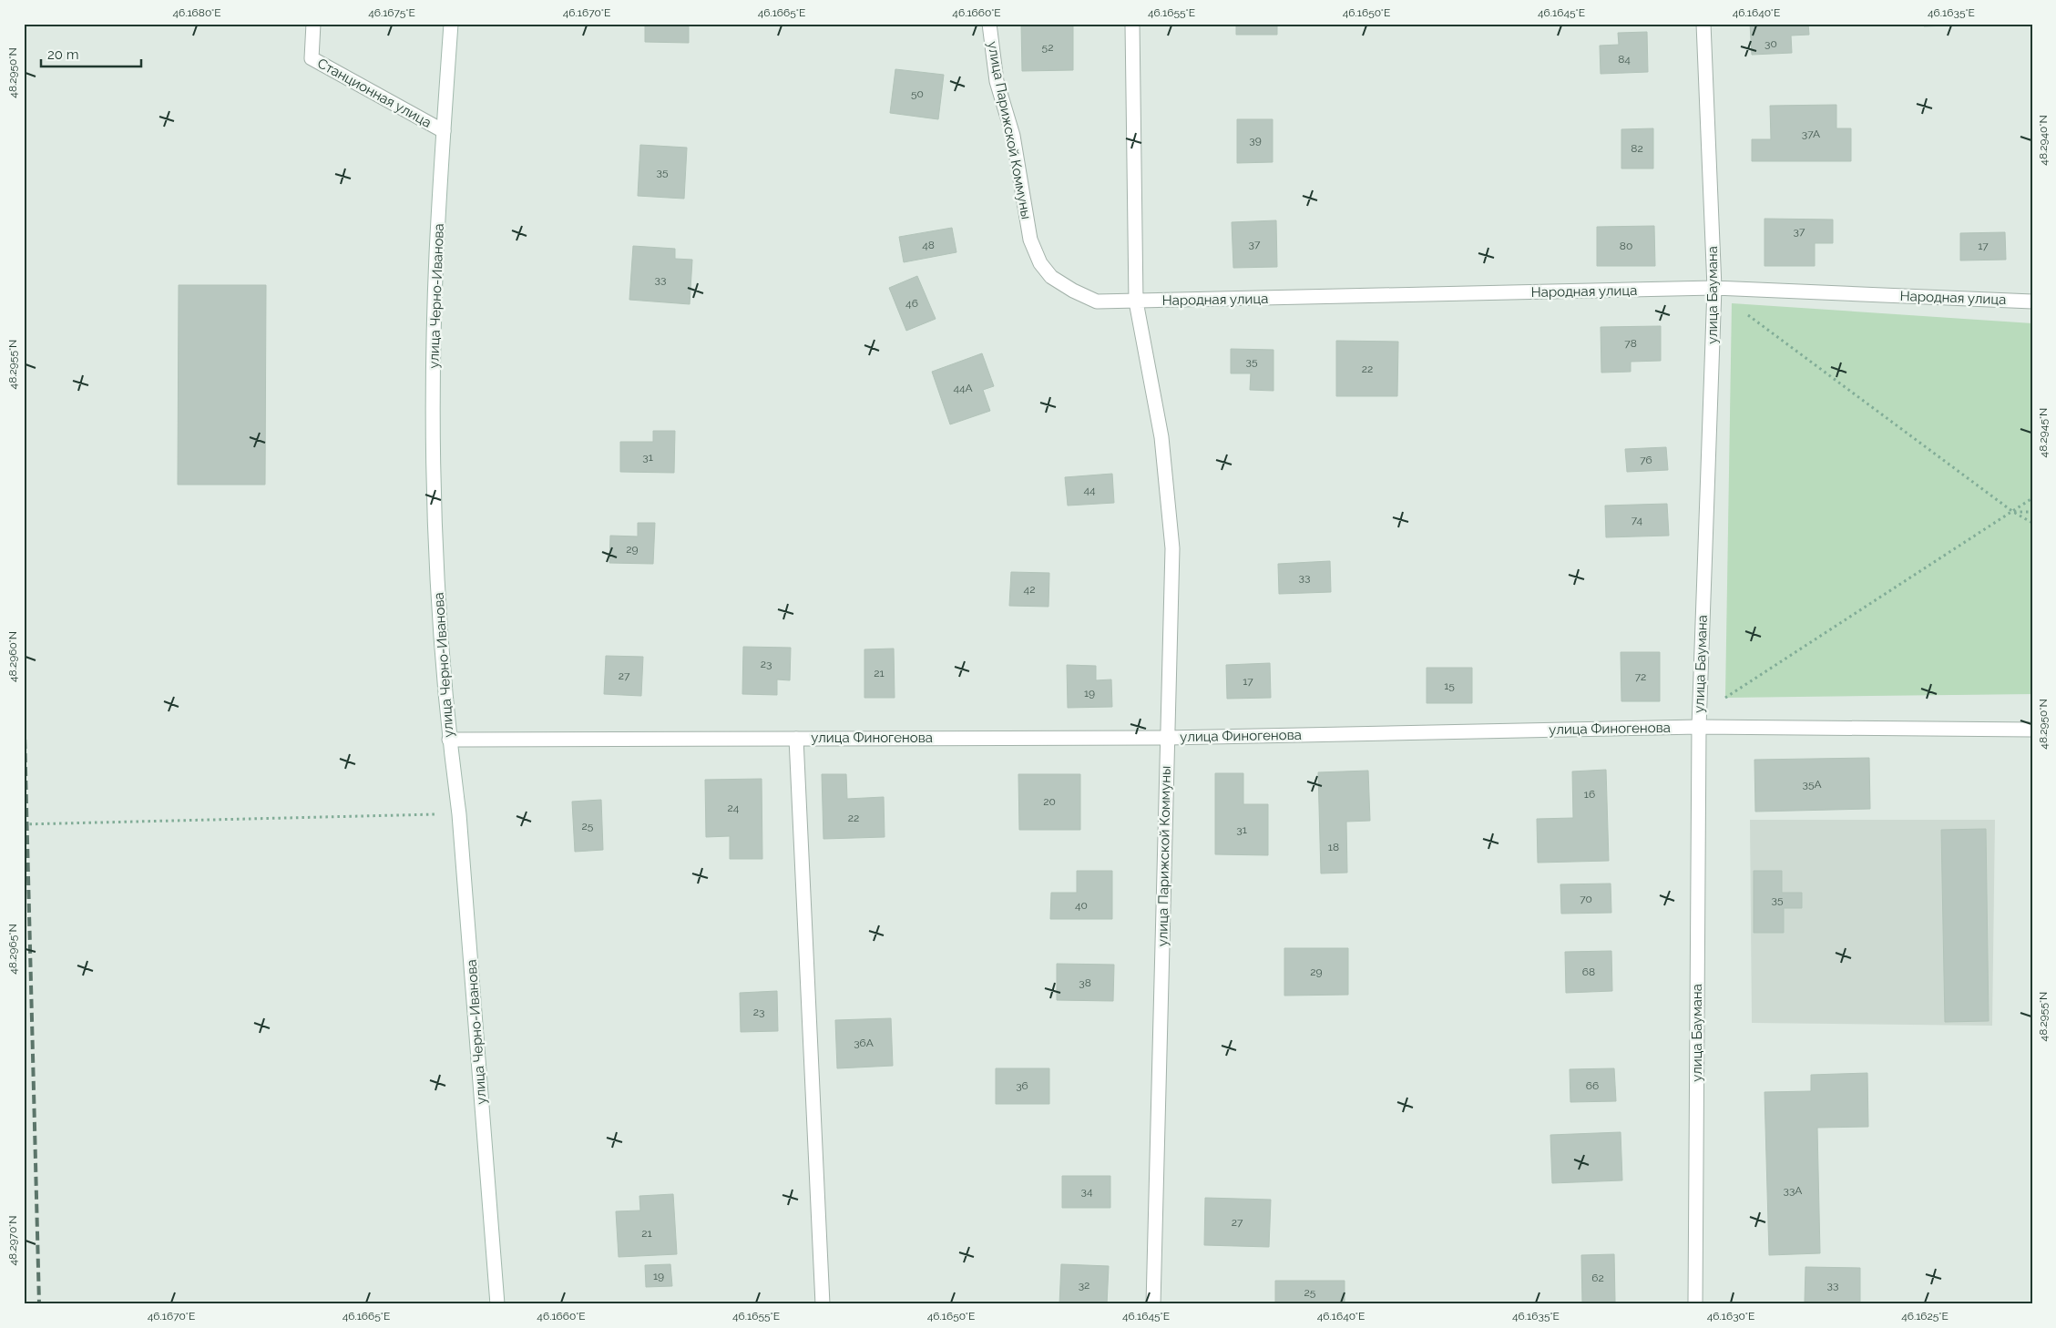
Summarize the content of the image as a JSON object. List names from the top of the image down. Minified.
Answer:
{"streets":{"street":["Станционная улица","улица Парижской Коммуны","Народная улица","улица Баумана","улица Черно-Иванова","улица Финогенова"]},"crossings":[["Станционная улица","улица Черно-Иванова"],["улица Парижской Коммуны","Народная улица"],["улица Парижской Коммуны","улица Финогенова"],["Народная улица","улица Баумана"],["улица Баумана","улица Финогенова"],["улица Черно-Иванова","улица Финогенова"]],"house_numbers":["30","52","84","50","37А","39","82","35","37","37","48","80","17","33","46","78","35","22","44А","31","76","44","74","29","33","42","23","21","27","72","17","15","19","35А","16","20","24","22","25","31","18","70","35","40","29","68","38","23","36А","36","66","33А","34","27","21","19","62","32","33","25"],"scale_bar":"20 m","coordinates":["46.1680°E","46.1675°E","46.1670°E","46.1665°E","46.1660°E","46.1655°E","46.1650°E","46.1645°E","46.1640°E","46.1635°E","48.2950°N","48.2940°N","48.2955°N","48.2945°N","48.2960°N","48.2965°N","48.2970°N","46.1630°E","46.1625°E"]}
